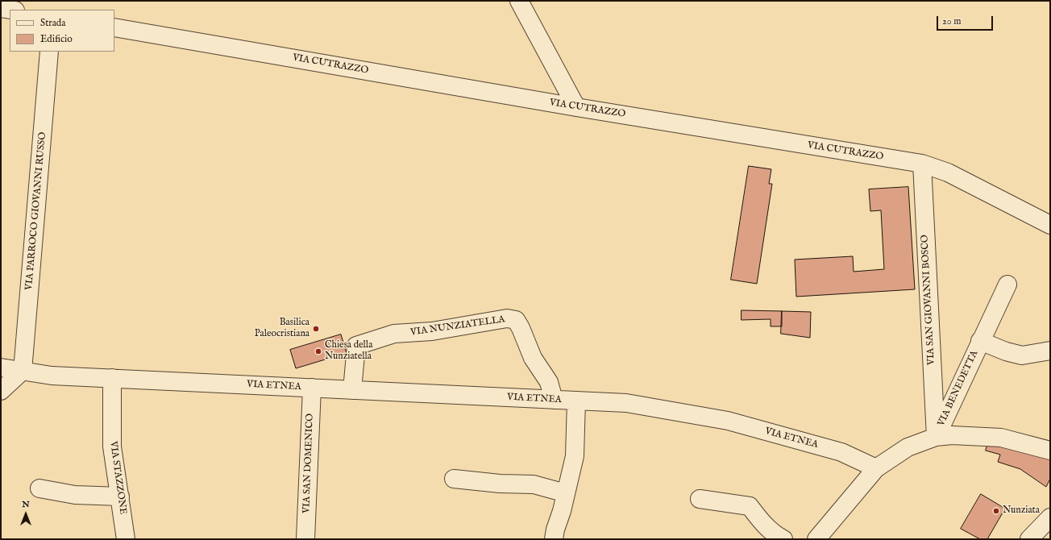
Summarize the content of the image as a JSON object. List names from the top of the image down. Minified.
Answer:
{"streets":{"street":["VIA CUTRAZZO","VIA PARROCO GIOVANNI RUSSO","VIA SAN GIOVANNI BOSCO","VIA NUNZIATELLA","VIA ETNEA","VIA BENEDETTA","VIA SAN DOMENICO","VIA STAZZONE"]},"crossings":[["VIA CUTRAZZO","VIA SAN GIOVANNI BOSCO"],["VIA PARROCO GIOVANNI RUSSO","VIA ETNEA"],["VIA SAN GIOVANNI BOSCO","VIA BENEDETTA"],["VIA NUNZIATELLA","VIA ETNEA"],["VIA ETNEA","VIA SAN DOMENICO"],["VIA ETNEA","VIA STAZZONE"]],"places":["Basilica Paleocristiana","Chiesa della Nunziatella","Nunziata"],"legend":["Strada","Edificio"],"scale_bar":"20 m","north":"top"}
